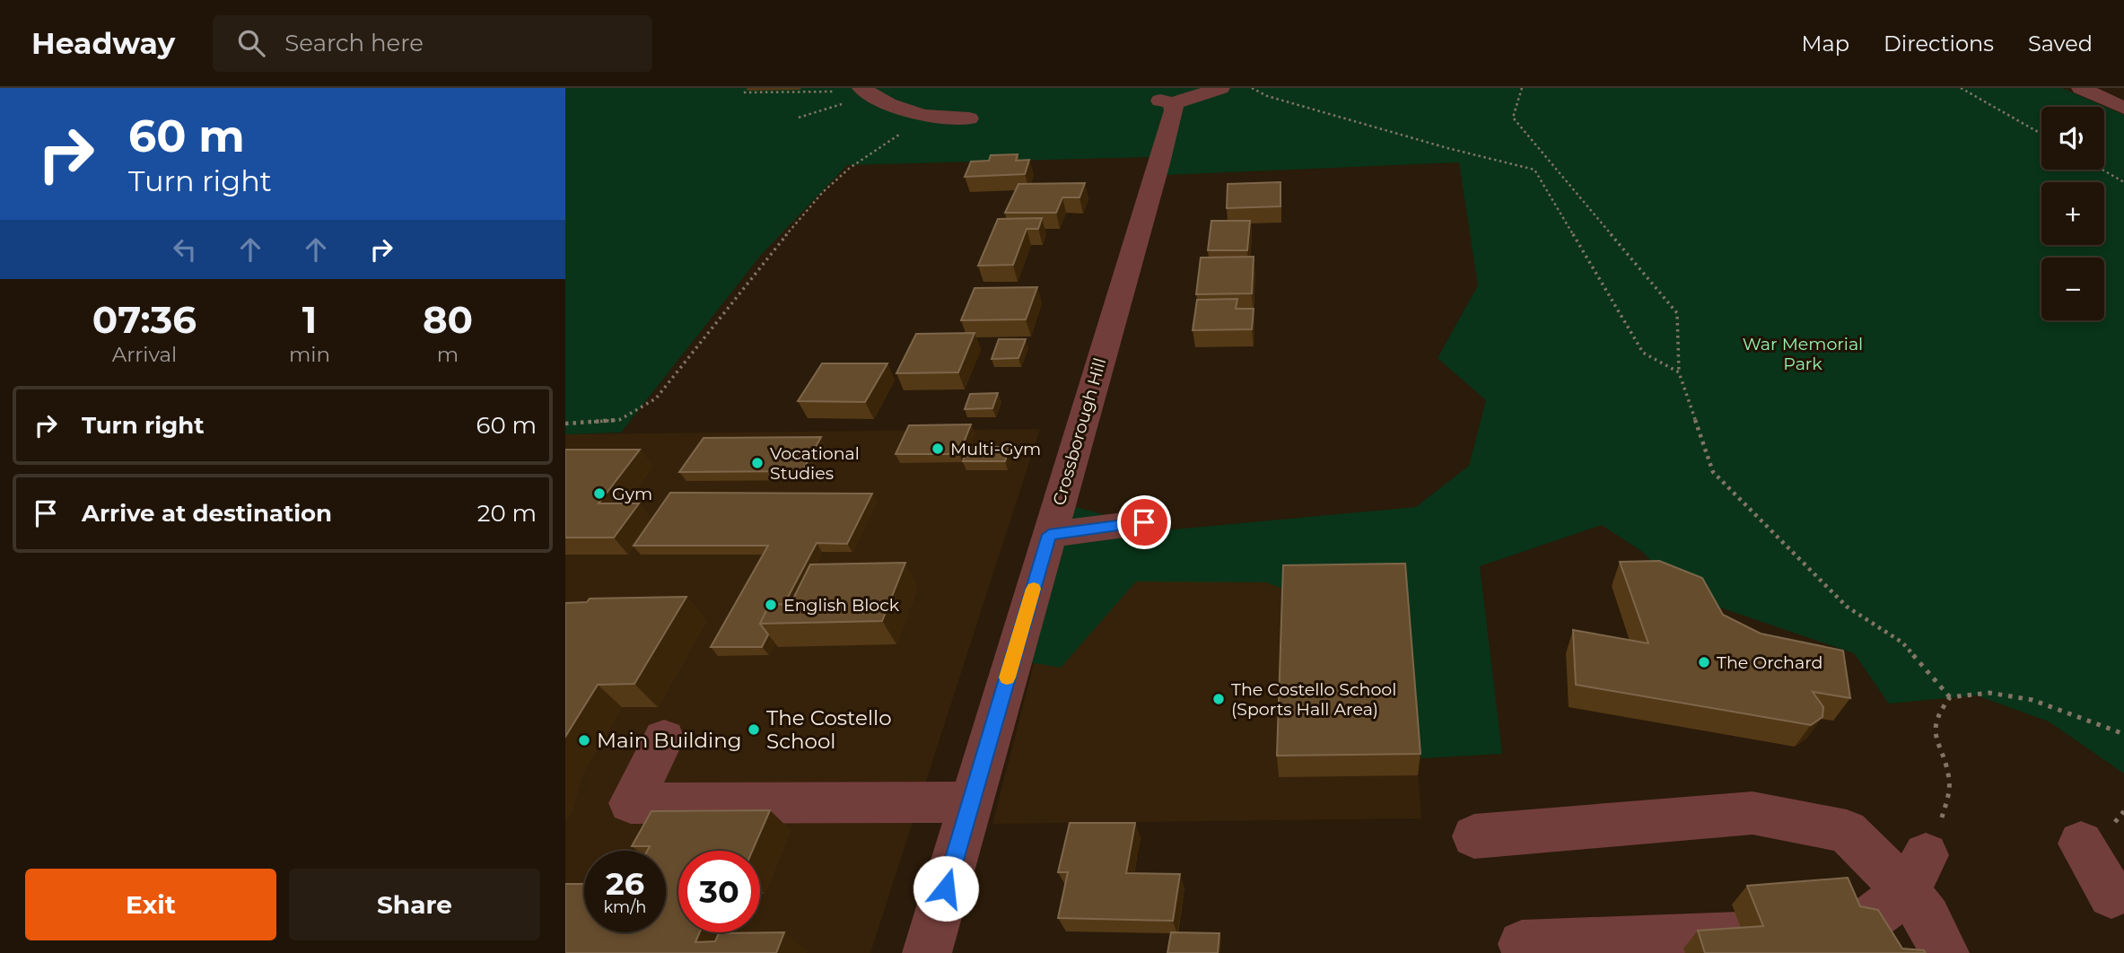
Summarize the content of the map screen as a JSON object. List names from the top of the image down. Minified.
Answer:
{"streets":{"street":["Crossborough Hill"]},"parks":["War Memorial Park"],"places":["Multi-Gym","Vocational Studies","Gym","English Block","The Orchard","The Costello School (Sports Hall Area)","The Costello School","Main Building"],"page":{"header":"Headway","search":"Search here","nav":["Map","Directions","Saved"],"turn":["60 m","Turn right"],"map_buttons":["+","−"],"eta":["07:36","Arrival","1","min","80","m"],"list":[{"name":"Turn right","value":"60 m"},{"name":"Arrive at destination","value":"20 m"}],"speed":"26 km/h","limit":"30","buttons":["Exit","Share"]}}
